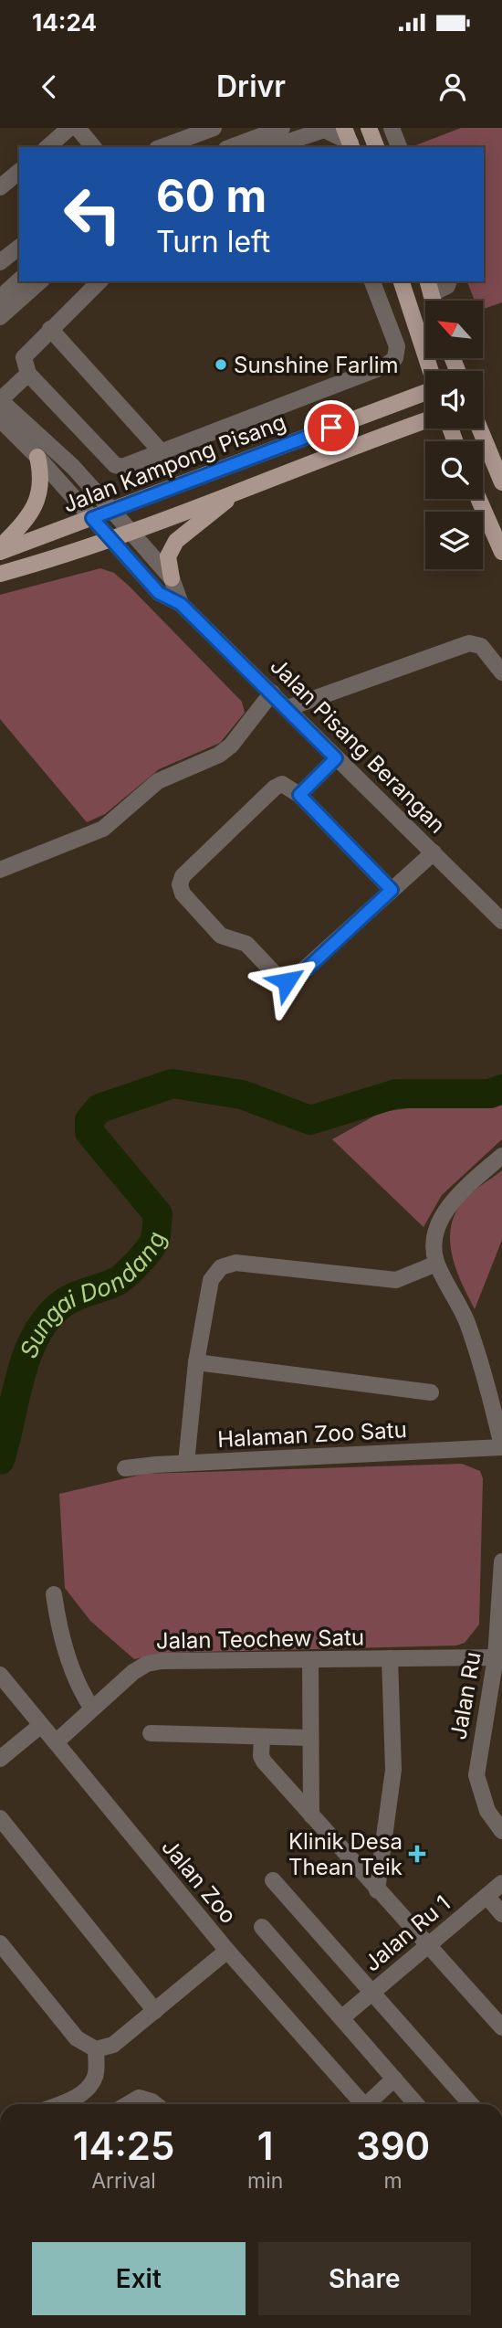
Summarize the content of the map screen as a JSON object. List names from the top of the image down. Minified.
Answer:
{"streets":{"main road":["Jalan Kampong Pisang"],"street":["Jalan Pisang Berangan","Halaman Zoo Satu","Jalan Teochew Satu","Jalan Ru","Jalan Zoo","Jalan Ru 1"]},"crossings":[["Jalan Kampong Pisang","Jalan Pisang Berangan"],["Jalan Teochew Satu","Jalan Ru"],["Jalan Teochew Satu","Jalan Zoo"]],"water":["Sungai Dondang"],"places":{"other":["Sunshine Farlim"],"health":["Klinik Desa Thean Teik"]},"north":"top left","page":{"status":"14:24","header":"Drivr","turn":["60 m","Turn left"],"eta":["14:25","Arrival","1","min","390","m"],"buttons":["Exit","Share"]}}
